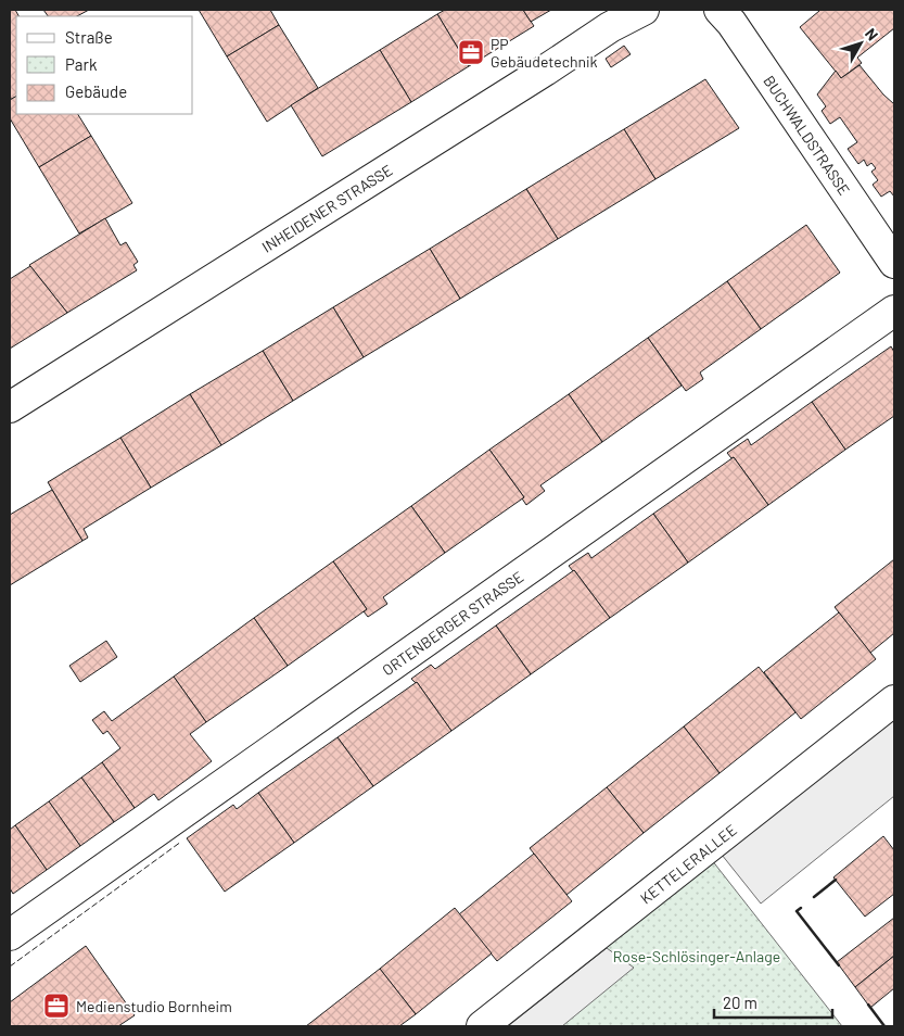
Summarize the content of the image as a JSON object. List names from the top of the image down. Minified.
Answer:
{"streets":{"street":["BUCHWALDSTRASSE","INHEIDENER STRASSE","ORTENBERGER STRASSE","KETTELERALLEE"]},"parks":["Rose-Schlösinger-Anlage"],"places":{"office":["PP Gebäudetechnik","Medienstudio Bornheim"]},"legend":["Straße","Park","Gebäude"],"scale_bar":"20 m","north":"top right"}
